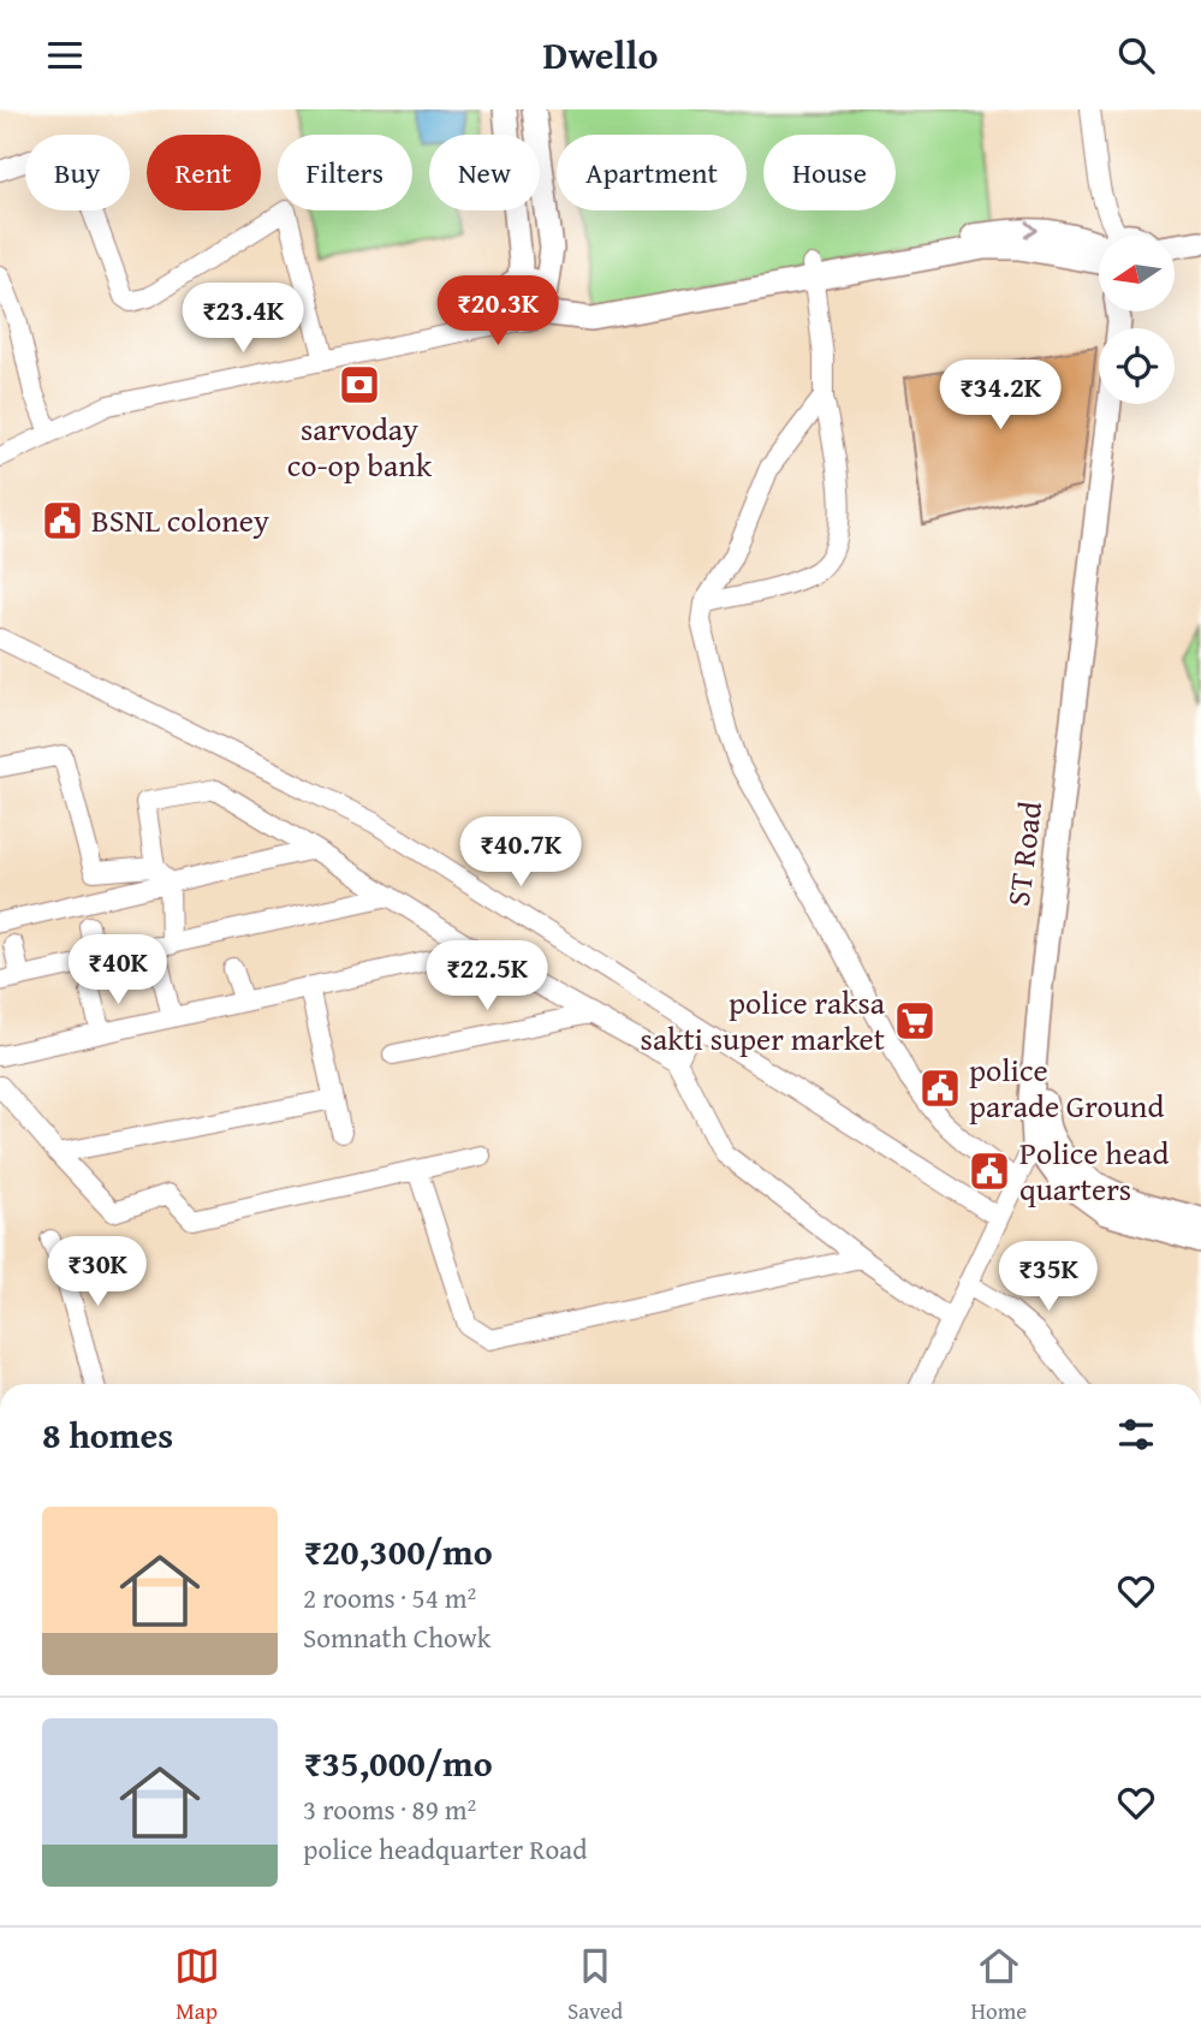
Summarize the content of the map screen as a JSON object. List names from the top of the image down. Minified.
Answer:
{"streets":{"main road":["ST Road"]},"places":{"bank":["sarvoday co-op bank"],"public building":["BSNL coloney","police parade Ground","Police head quarters"],"supermarket":["police raksa sakti super market"]},"north":"left","page":{"header":"Dwello","chip":["Buy","Rent","Filters","New","Apartment","House"],"price":["₹20.3K","₹23.4K","₹34.2K","₹40.7K","₹40K","₹22.5K","₹30K","₹35K"],"heading":"8 homes","list":[{"name":"₹20,300/mo","note":"2 rooms · 54 m² · Somnath Chowk"},{"name":"₹35,000/mo","note":"3 rooms · 89 m² · police headquarter Road"}],"tabs":["Map","Saved","Home"]}}
